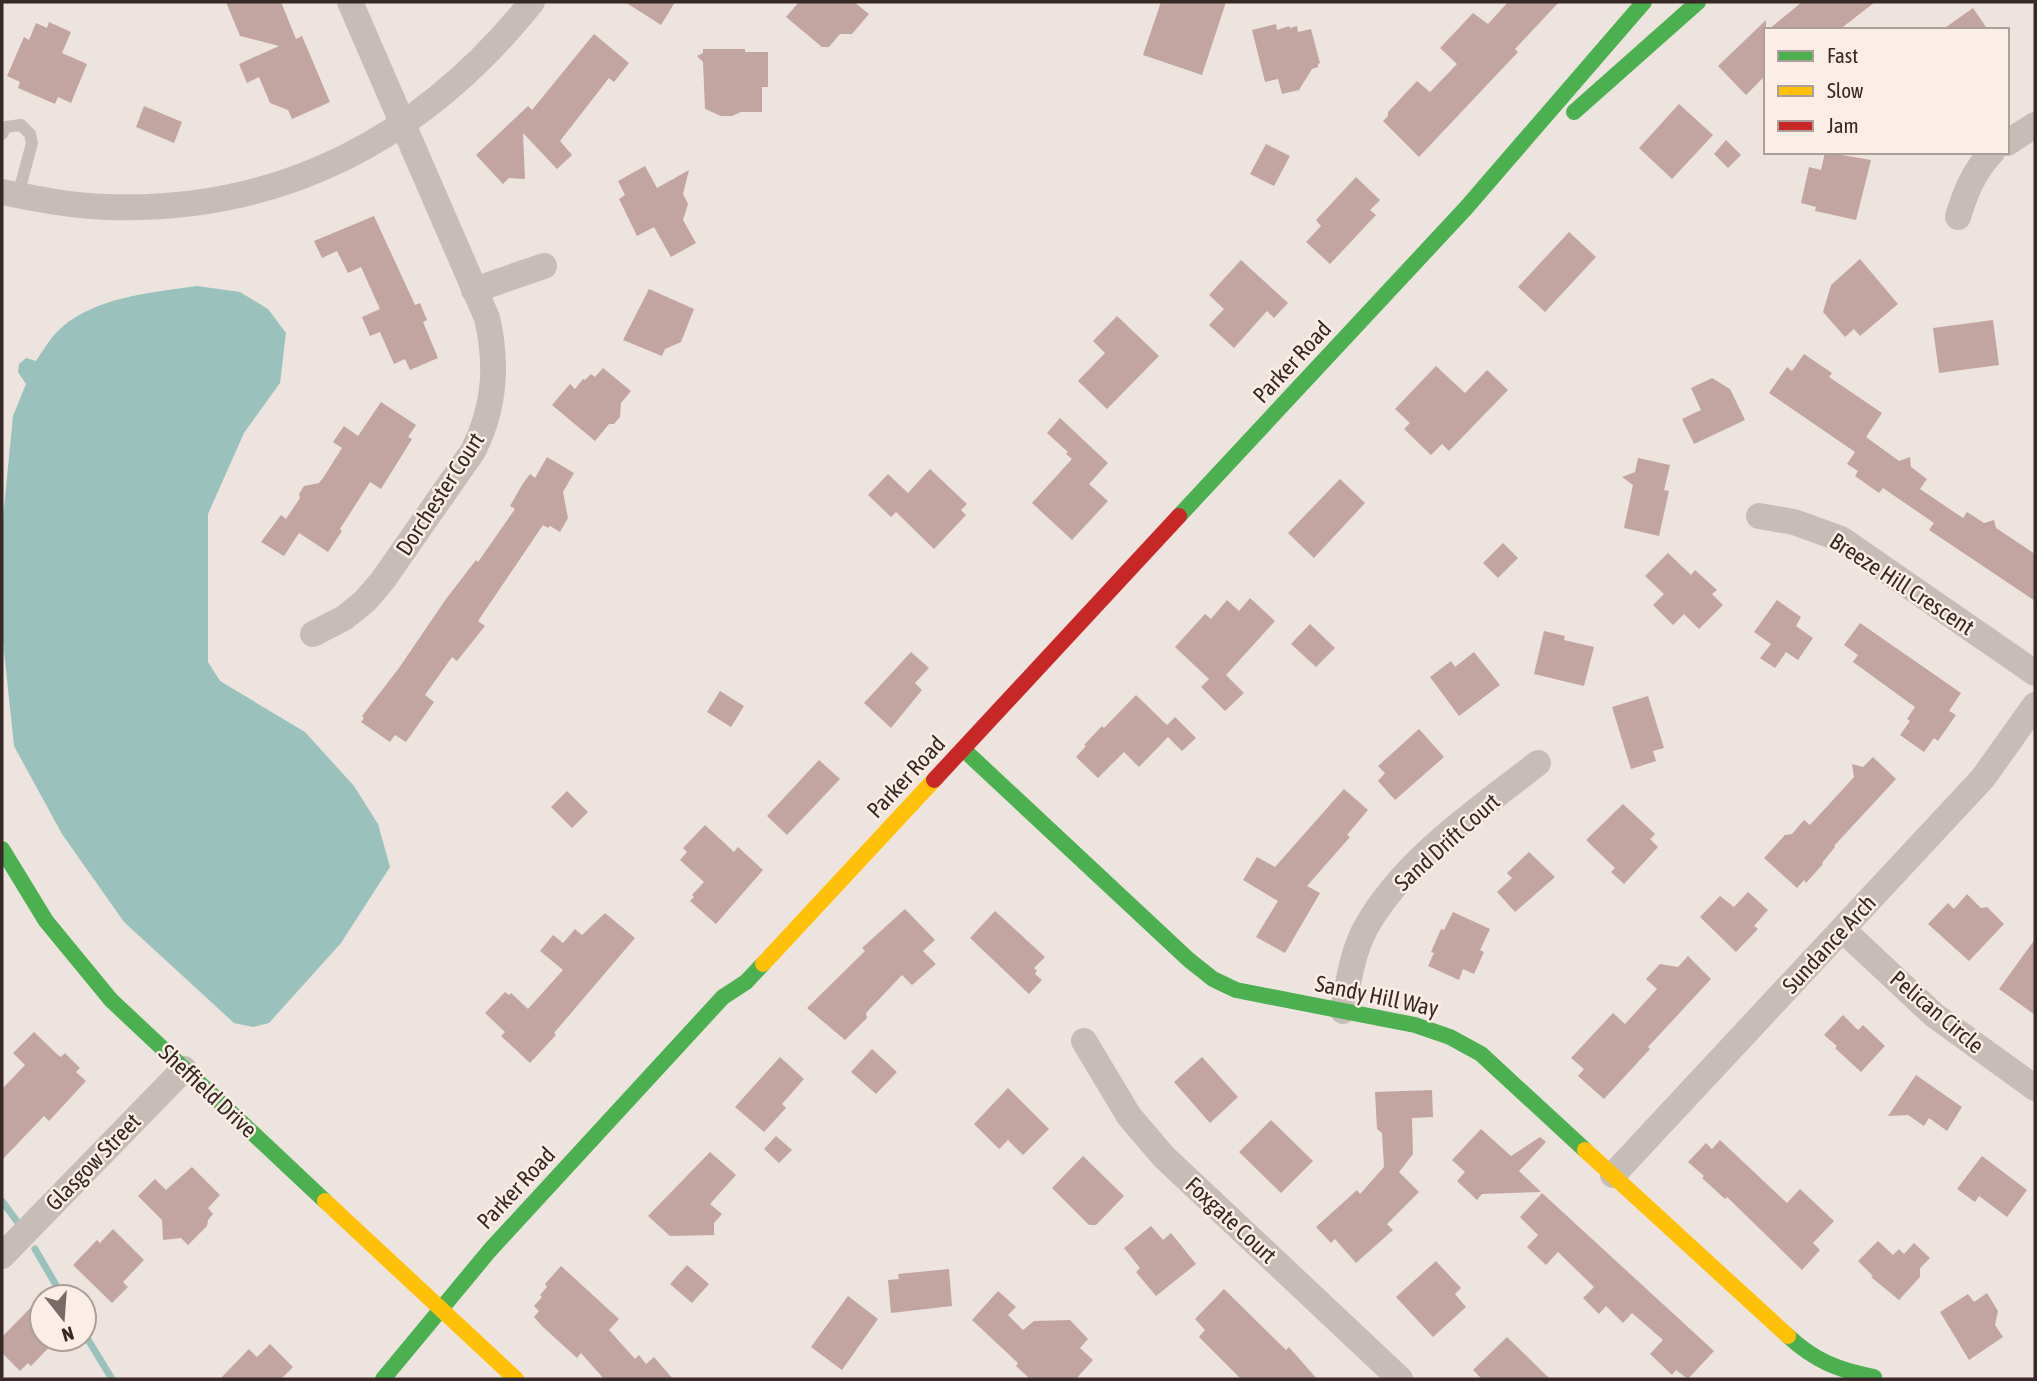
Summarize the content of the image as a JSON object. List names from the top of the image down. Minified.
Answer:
{"streets":{"street":["Parker Road","Dorchester Court","Breeze Hill Crescent","Sand Drift Court","Sundance Arch","Sandy Hill Way","Pelican Circle","Sheffield Drive","Glasgow Street","Foxgate Court"]},"crossings":[["Parker Road","Sandy Hill Way"],["Parker Road","Sheffield Drive"],["Sand Drift Court","Sandy Hill Way"],["Sundance Arch","Sandy Hill Way"],["Sundance Arch","Pelican Circle"],["Sheffield Drive","Glasgow Street"]],"legend":["Fast","Slow","Jam"],"north":"bottom"}
